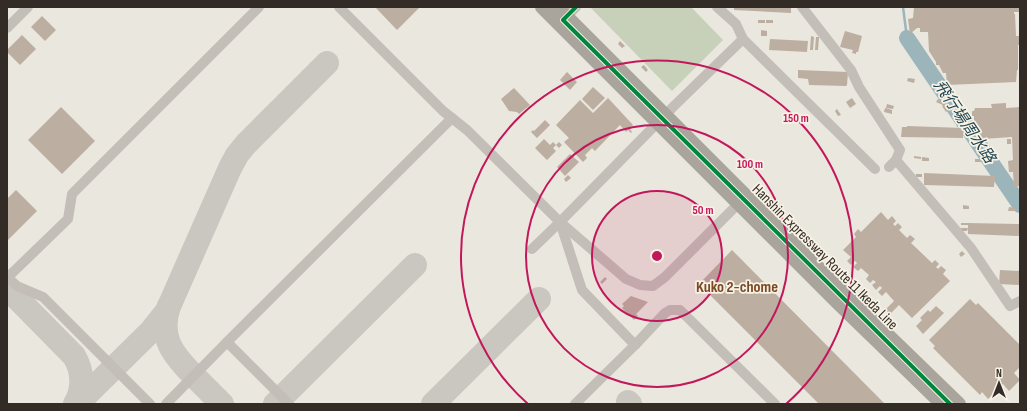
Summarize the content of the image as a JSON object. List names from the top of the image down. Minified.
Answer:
{"streets":{"highway":["Hanshin Expressway Route 11 Ikeda Line"]},"districts":["Kuko 2-chome"],"water":["飛行場周水路"],"north":"top","rings":["150 m","100 m","50 m"]}
